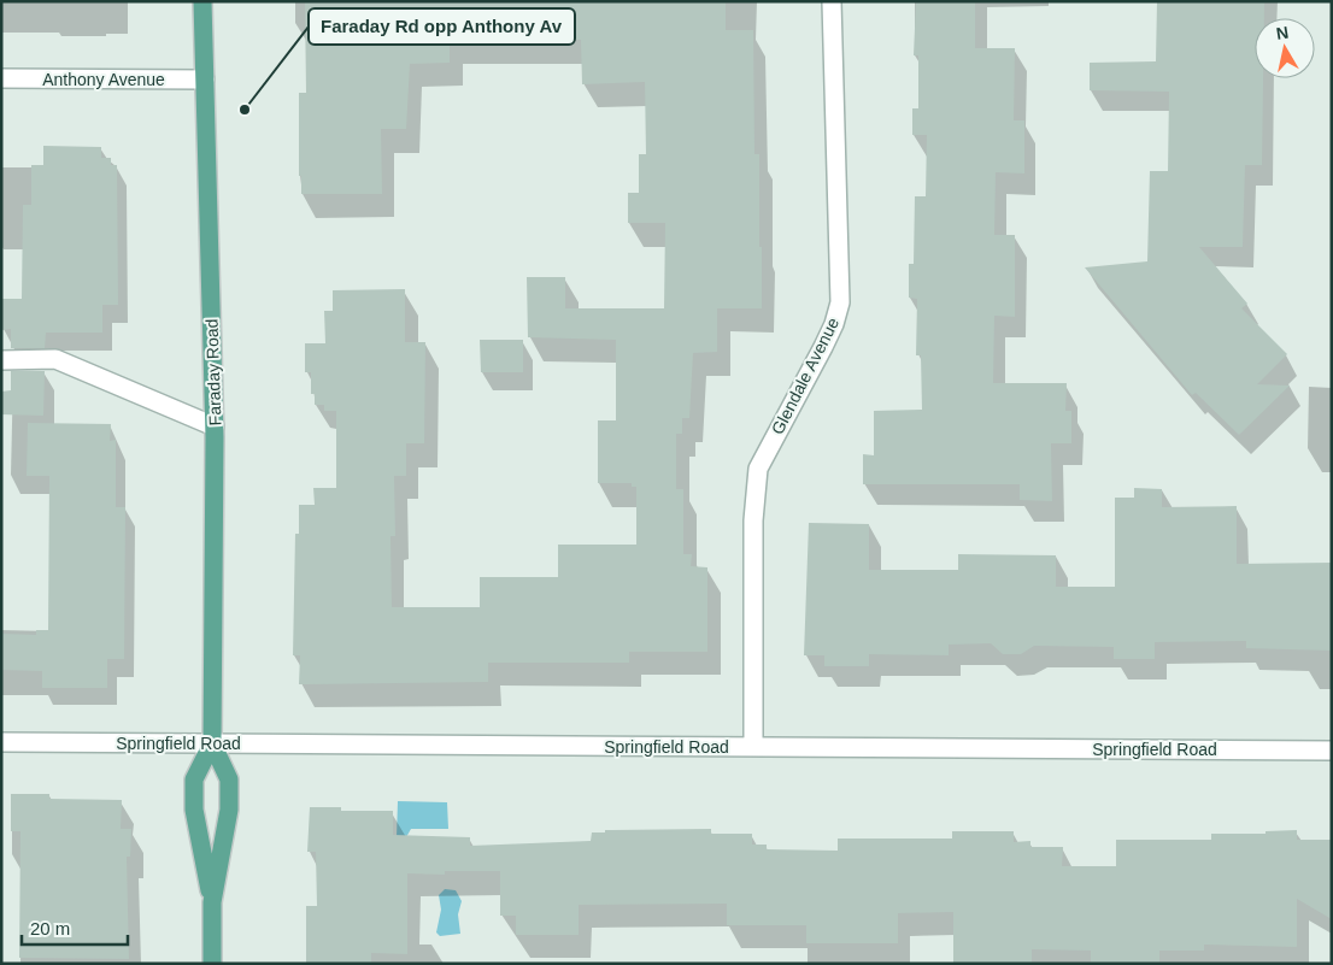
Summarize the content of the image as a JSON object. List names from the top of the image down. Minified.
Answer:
{"streets":{"main road":["Faraday Road"],"street":["Anthony Avenue","Glendale Avenue","Springfield Road"]},"crossings":[["Anthony Avenue","Faraday Road"],["Faraday Road","Springfield Road"],["Glendale Avenue","Springfield Road"]],"places":["Faraday Rd opp Anthony Av"],"scale_bar":"20 m","north":"top"}
